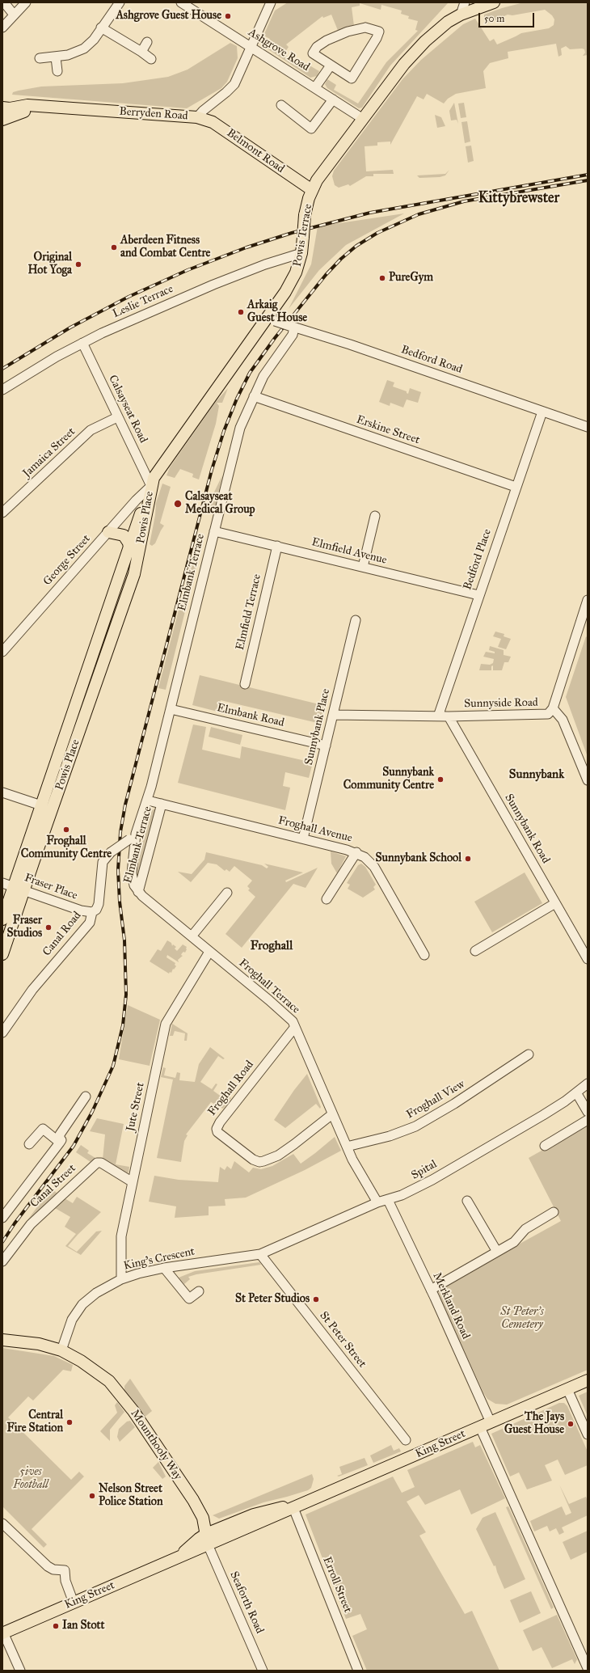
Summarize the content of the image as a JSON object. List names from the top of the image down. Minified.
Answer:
{"streets":{"main road":["Berryden Road","Belmont Road","Powis Terrace","Powis Place","King Street","Mounthooly Way"],"street":["Ashgrove Road","Leslie Terrace","Bedford Road","Calsayseat Road","Erskine Street","Jamaica Street","Elmfield Avenue","Bedford Place","George Street","Elmbank Terrace","Elmfield Terrace","Sunnyside Road","Elmbank Road","Sunnybank Place","Sunnybank Road","Froghall Avenue","Fraser Place","Canal Road","Froghall Terrace","Froghall Road","Froghall View","Jute Street","Spital","Canal Street","King's Crescent","Merkland Road","St Peter Street","Erroll Street","Seaforth Road"]},"crossings":[["Ashgrove Road","Berryden Road"],["Ashgrove Road","Powis Terrace"],["Berryden Road","Belmont Road"],["Belmont Road","Powis Terrace"],["Powis Terrace","Leslie Terrace"],["Powis Terrace","Bedford Road"],["Powis Terrace","Calsayseat Road"],["Powis Terrace","Powis Place"],["Powis Terrace","George Street"],["Leslie Terrace","Calsayseat Road"],["Bedford Road","Bedford Place"],["Bedford Road","Elmbank Terrace"],["Calsayseat Road","Jamaica Street"],["Calsayseat Road","Powis Place"],["Calsayseat Road","George Street"],["Erskine Street","Bedford Place"],["Erskine Street","Elmbank Terrace"],["Powis Place","George Street"],["Powis Place","Fraser Place"],["Elmfield Avenue","Bedford Place"],["Elmfield Avenue","Elmbank Terrace"],["Elmfield Avenue","Elmfield Terrace"],["Bedford Place","Sunnyside Road"],["Elmbank Terrace","Elmbank Road"],["Elmbank Terrace","Froghall Avenue"],["Elmbank Terrace","Canal Road"],["Elmbank Terrace","Froghall Terrace"],["Sunnyside Road","Sunnybank Place"],["Sunnyside Road","Sunnybank Road"],["Elmbank Road","Sunnybank Place"],["Sunnybank Place","Froghall Avenue"],["Fraser Place","Canal Road"],["Canal Road","Froghall Terrace"],["Froghall Terrace","Froghall Road"],["Froghall Terrace","Froghall View"],["Froghall Terrace","Jute Street"],["Froghall Terrace","Spital"],["Jute Street","Canal Street"],["Jute Street","King's Crescent"],["Spital","King's Crescent"],["Spital","Merkland Road"],["Spital","St Peter Street"],["King's Crescent","St Peter Street"],["King's Crescent","Mounthooly Way"],["Merkland Road","King Street"],["King Street","Mounthooly Way"],["King Street","Erroll Street"],["King Street","Seaforth Road"],["Mounthooly Way","Seaforth Road"]],"districts":["Kittybrewster","Sunnybank","Froghall"],"parks":["St Peter's Cemetery","5ives Football"],"places":["Ashgrove Guest House","Aberdeen Fitness and Combat Centre","Original Hot Yoga","PureGym","Arkaig Guest House","Calsayseat Medical Group","Sunnybank Community Centre","Froghall Community Centre","Sunnybank School","Fraser Studios","St Peter Studios","Central Fire Station","The Jays Guest House","Nelson Street Police Station","Ian Stott"],"scale_bar":"50 m"}
